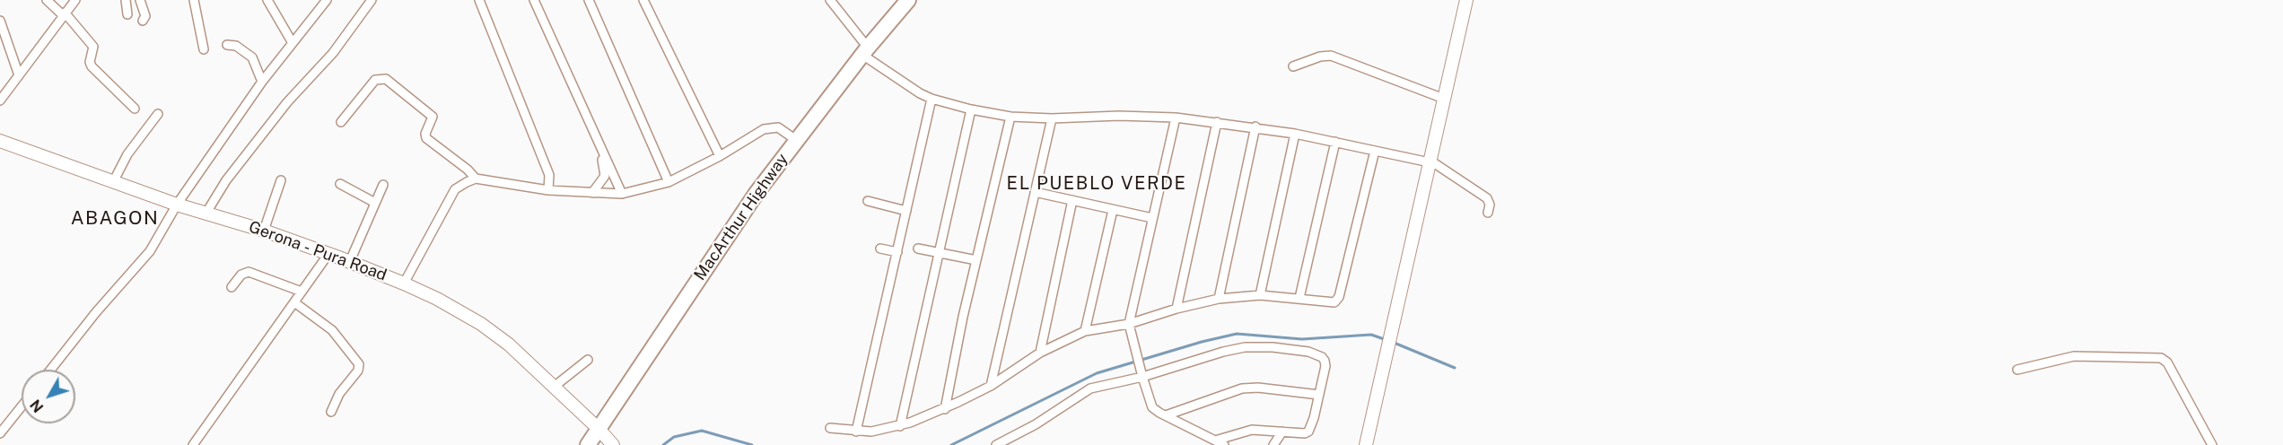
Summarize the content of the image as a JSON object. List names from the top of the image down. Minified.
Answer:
{"streets":{"highway":["MacArthur Highway"],"main road":["Gerona - Pura Road"]},"crossings":[["MacArthur Highway","Gerona - Pura Road"]],"districts":["EL PUEBLO VERDE","ABAGON"],"north":"bottom left"}
